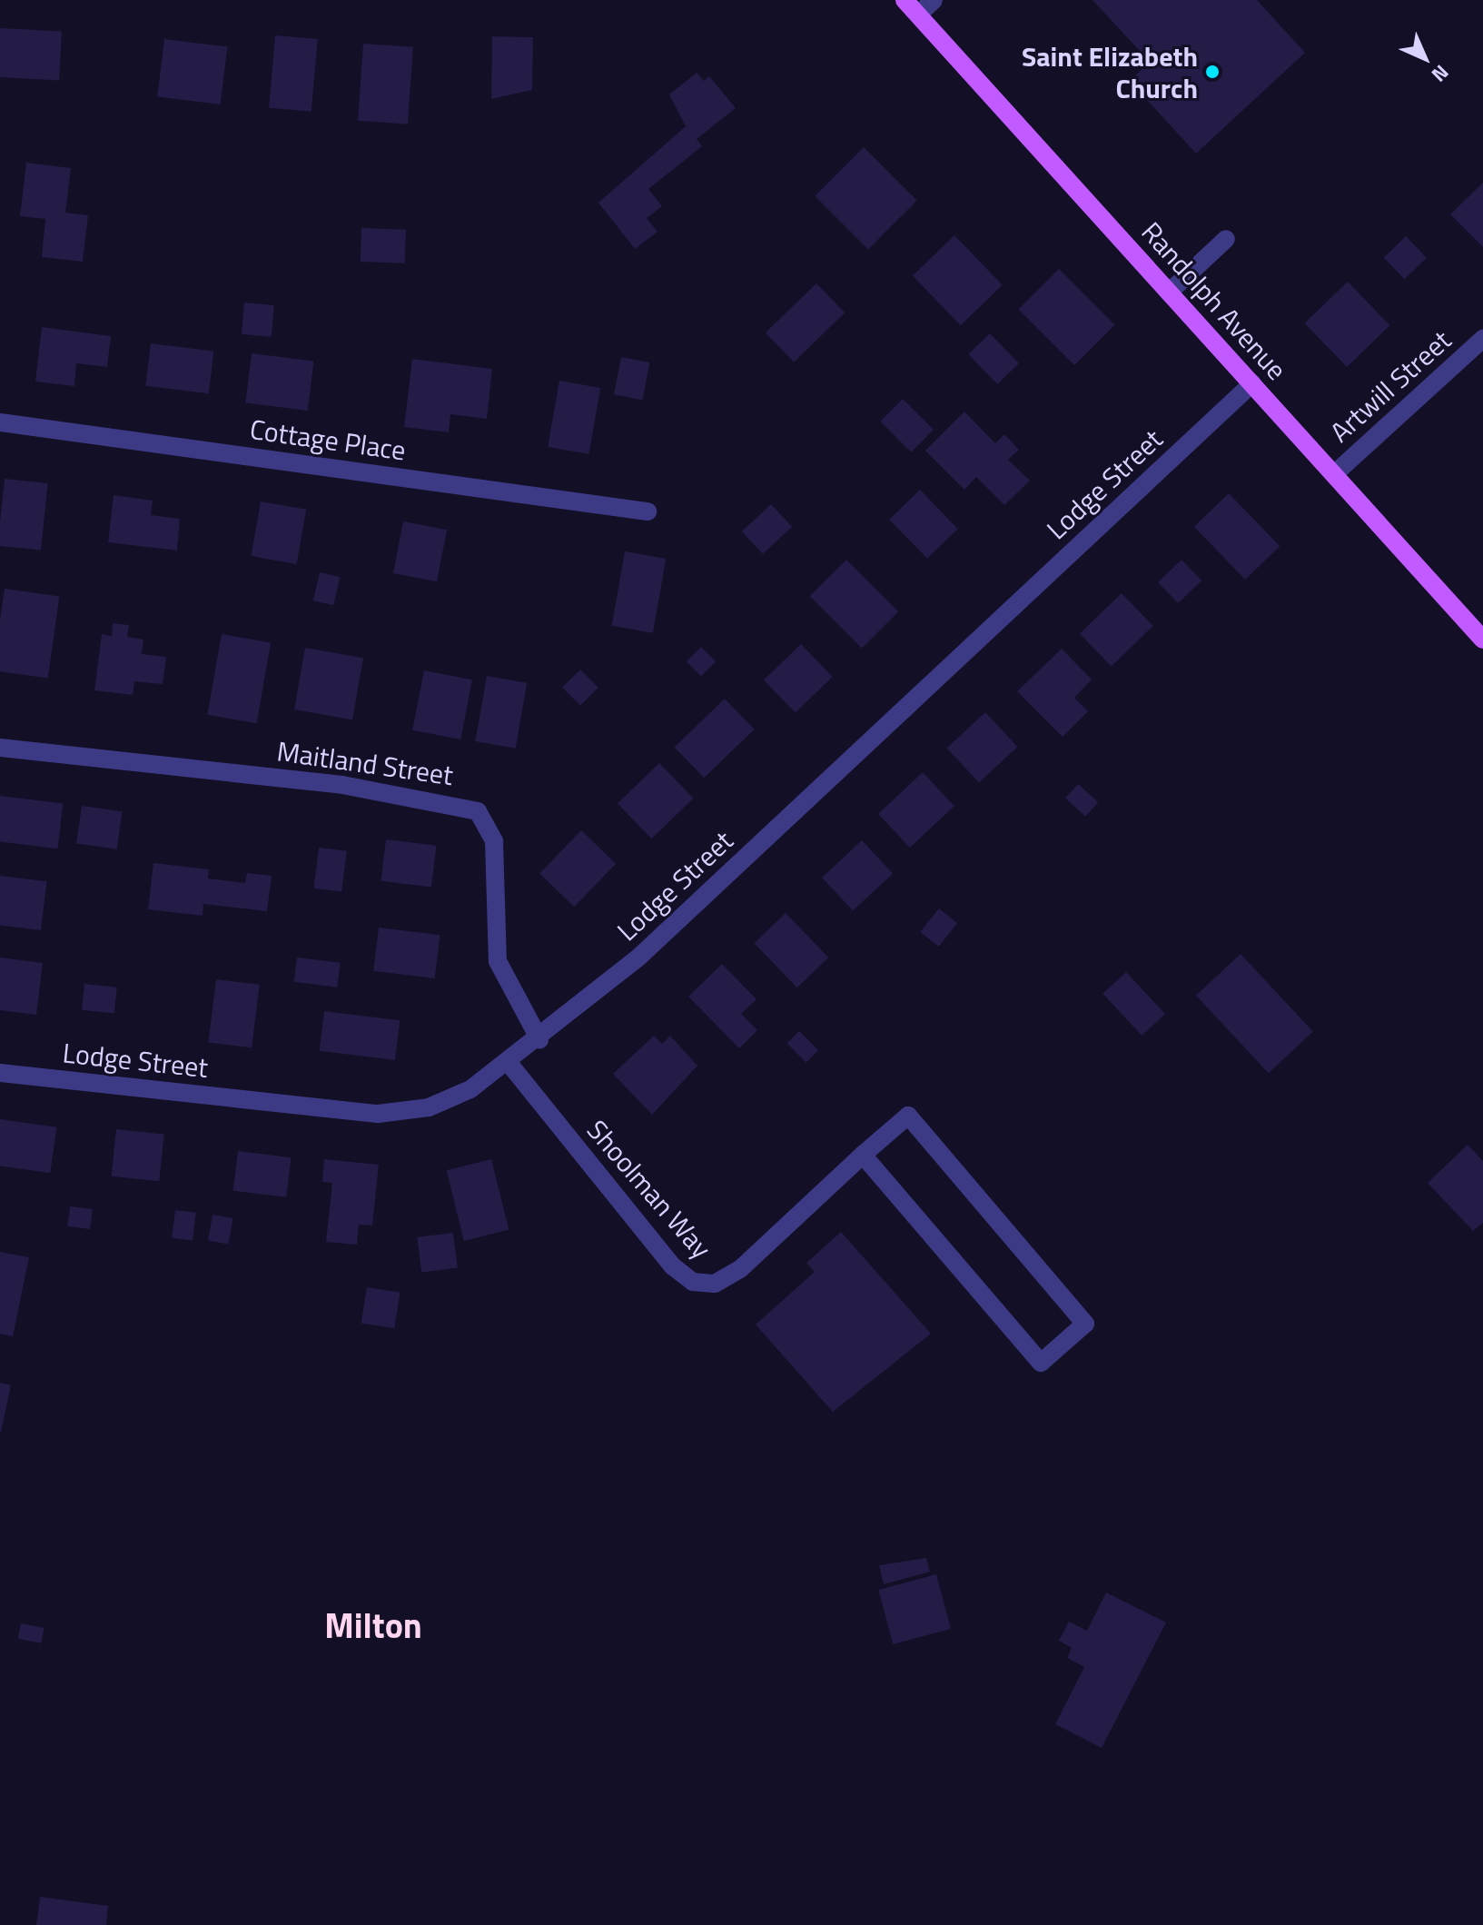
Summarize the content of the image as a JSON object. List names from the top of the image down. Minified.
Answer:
{"streets":{"main road":["Randolph Avenue"],"street":["Artwill Street","Cottage Place","Lodge Street","Maitland Street","Shoolman Way"]},"crossings":[["Randolph Avenue","Artwill Street"],["Randolph Avenue","Lodge Street"],["Lodge Street","Maitland Street"],["Lodge Street","Shoolman Way"]],"districts":["Milton"],"places":["Saint Elizabeth Church"],"north":"bottom right"}
